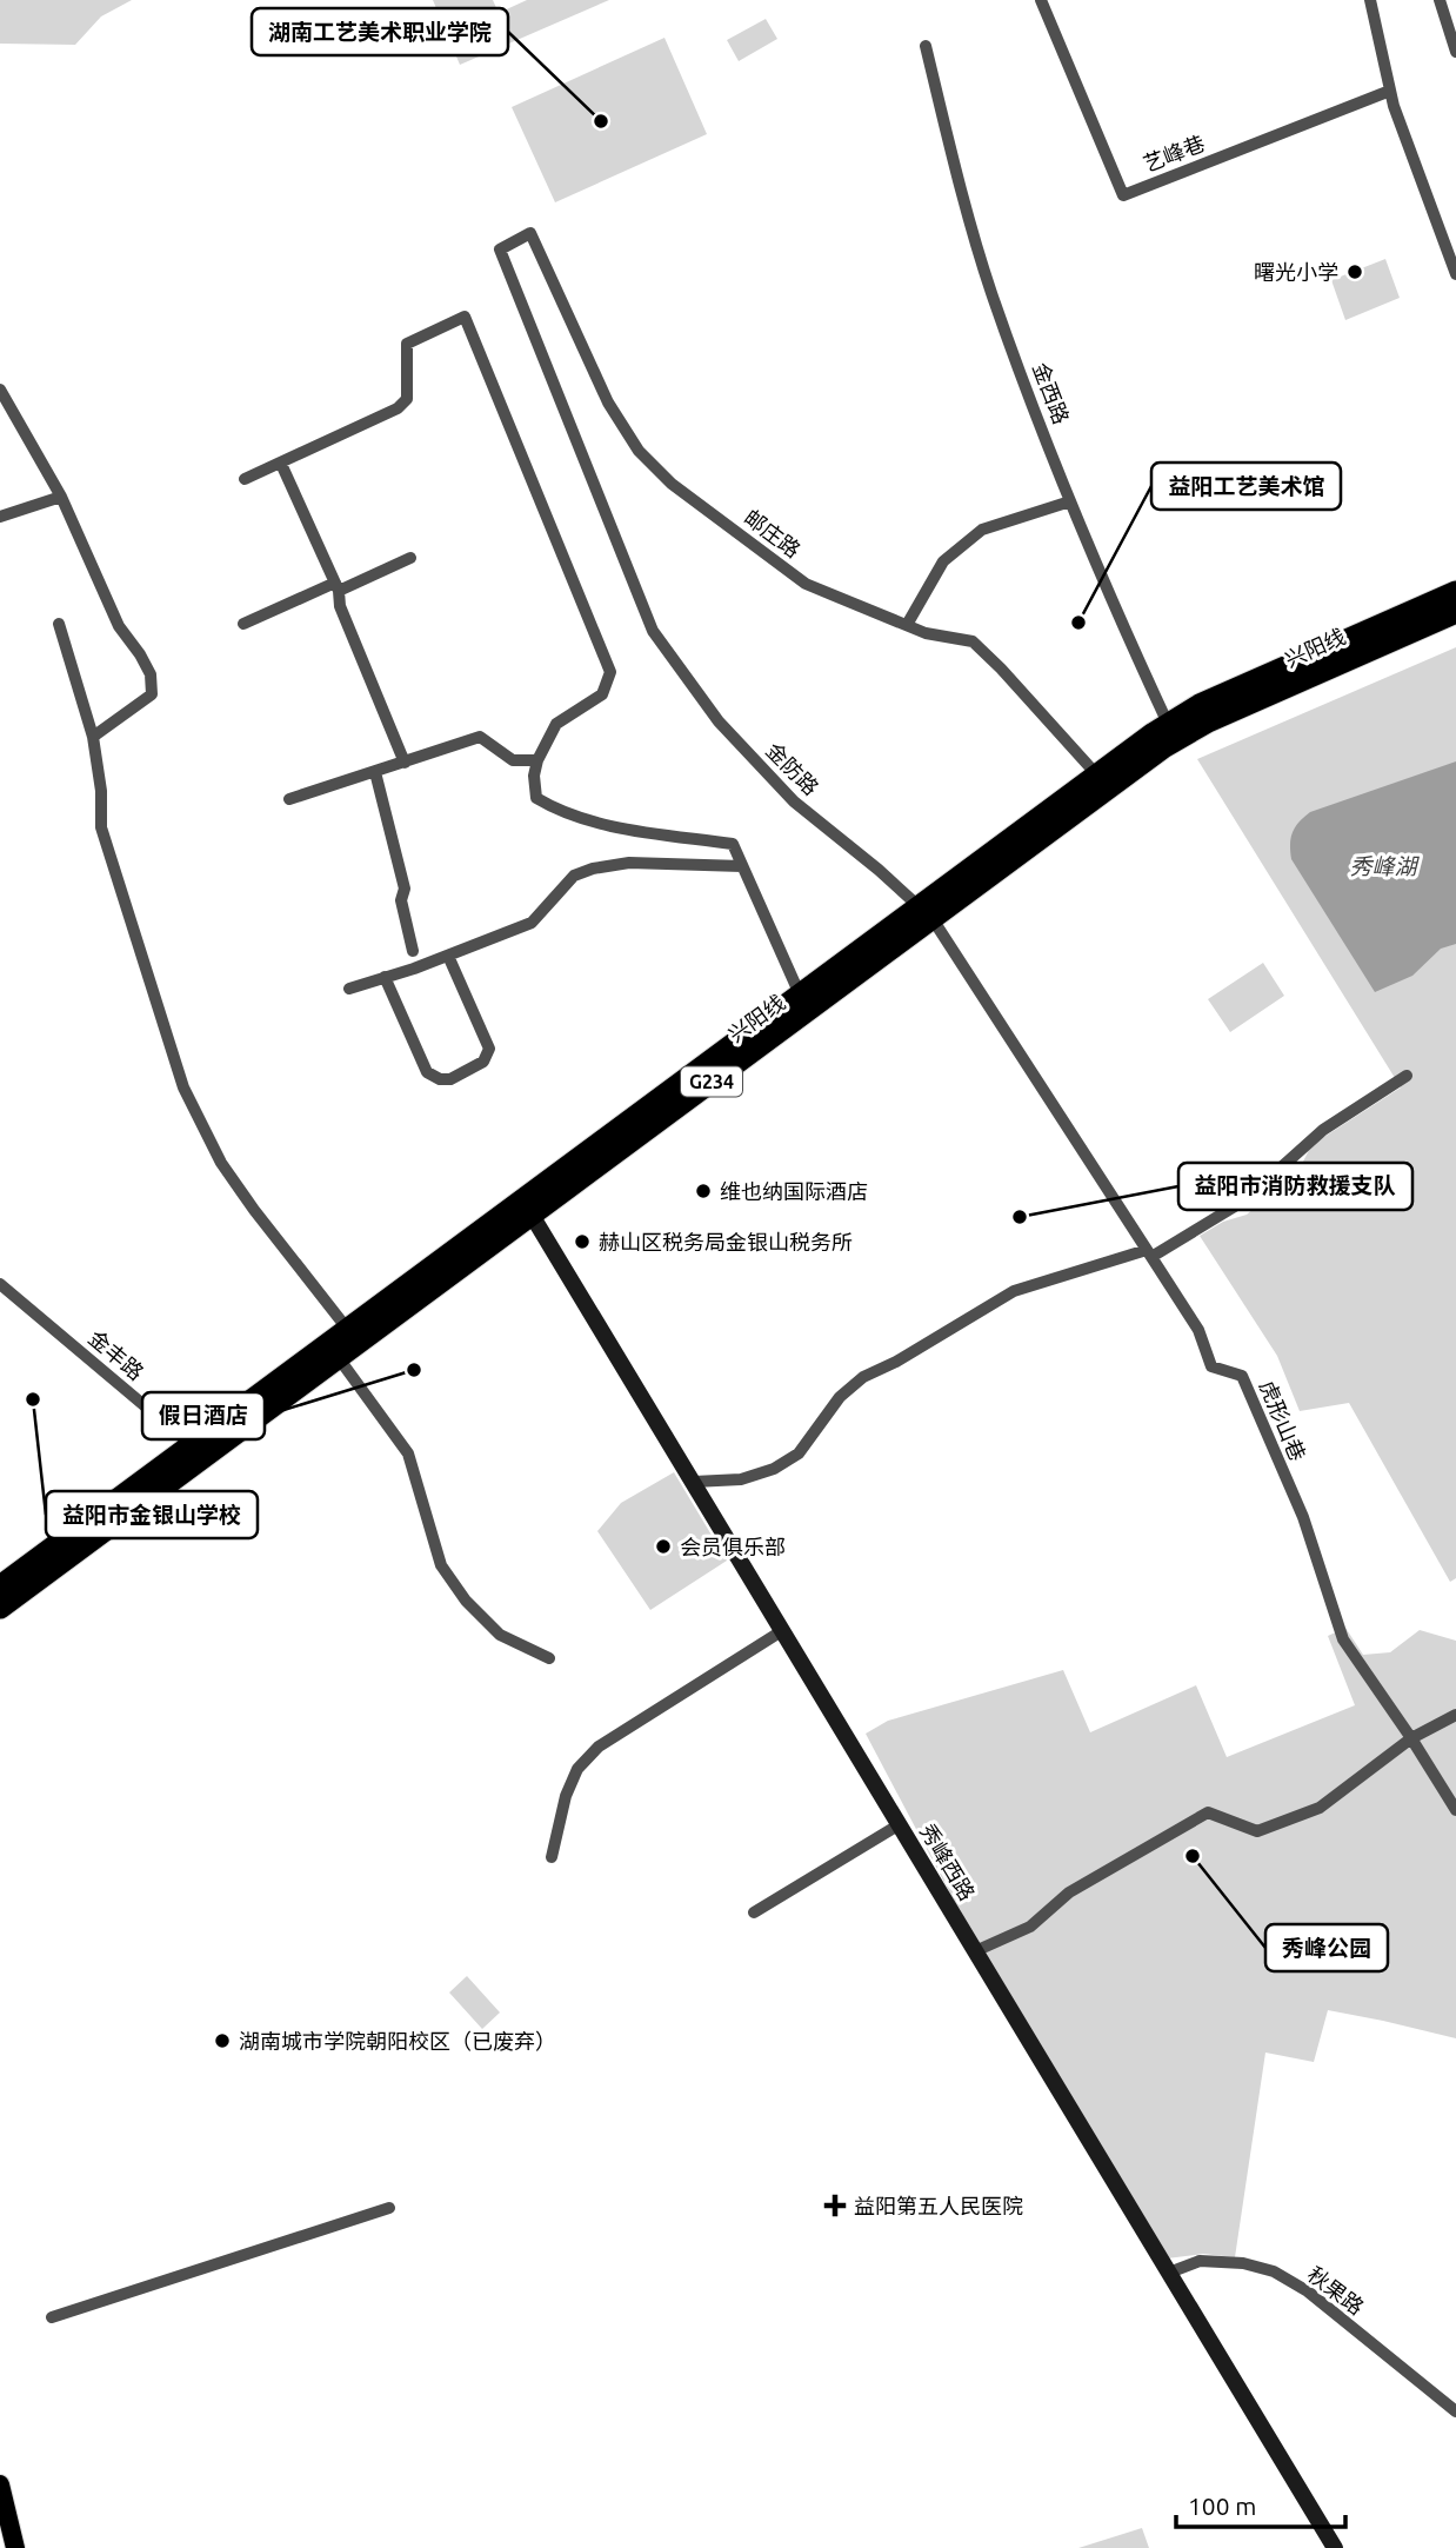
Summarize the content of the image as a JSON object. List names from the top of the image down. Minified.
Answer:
{"streets":{"highway":["兴阳线","G234"],"street":["艺峰巷","金西路","邮庄路","金防路","金丰路","虎形山巷","秀峰西路","秋果路"]},"crossings":[["金西路","兴阳线"],["邮庄路","兴阳线"],["邮庄路","金防路"],["兴阳线","金防路"],["兴阳线","金丰路"],["兴阳线","秀峰西路"],["金防路","虎形山巷"],["秀峰西路","秋果路"]],"water":["秀峰湖"],"places":{"other":["湖南工艺美术职业学院","曙光小学","益阳工艺美术馆","维也纳国际酒店","益阳市消防救援支队","赫山区税务局金银山税务所","假日酒店","益阳市金银山学校","会员俱乐部","秀峰公园","湖南城市学院朝阳校区（已废弃）"],"health":["益阳第五人民医院"]},"scale_bar":"100 m"}
